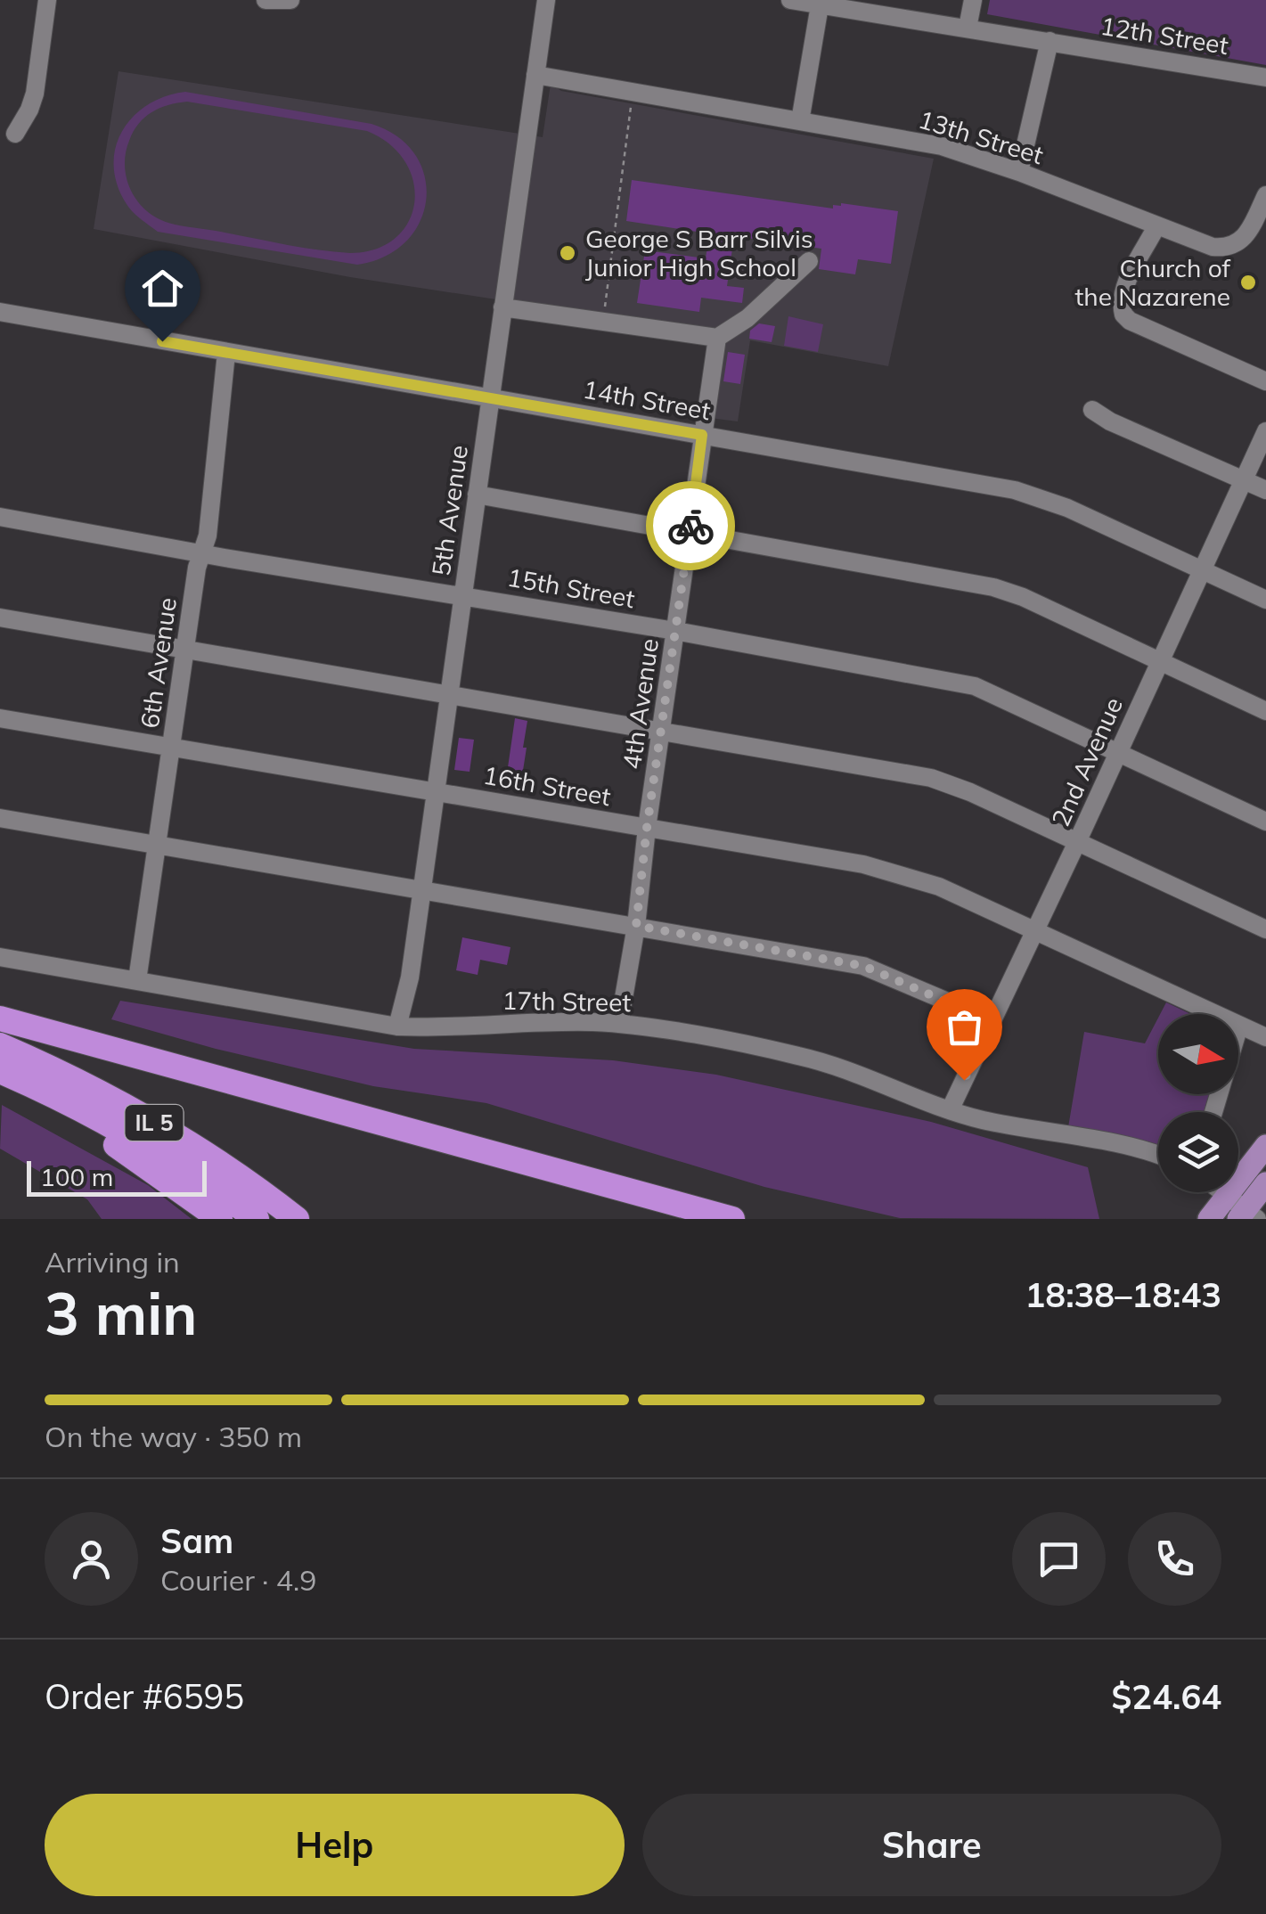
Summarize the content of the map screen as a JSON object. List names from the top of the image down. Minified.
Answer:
{"streets":{"highway":["IL 5"],"street":["12th Street","13th Street","14th Street","5th Avenue","15th Street","6th Avenue","4th Avenue","2nd Avenue","16th Street","17th Street"]},"crossings":[["13th Street","5th Avenue"],["14th Street","5th Avenue"],["14th Street","6th Avenue"],["14th Street","4th Avenue"],["14th Street","2nd Avenue"],["5th Avenue","15th Street"],["5th Avenue","16th Street"],["5th Avenue","17th Street"],["15th Street","6th Avenue"],["15th Street","4th Avenue"],["15th Street","2nd Avenue"],["6th Avenue","16th Street"],["6th Avenue","17th Street"],["4th Avenue","16th Street"],["4th Avenue","17th Street"],["2nd Avenue","16th Street"],["2nd Avenue","17th Street"]],"places":["George S Barr Silvis Junior High School","Church of the Nazarene"],"scale_bar":"100 m","north":"right","page":{"scale":"100 m","heading":["3 min","Arriving in","18:38–18:43"],"panel":["Sam","Courier · 4.9","Order #6595","$24.64"],"bar":"On the way · 350 m","buttons":["Help","Share"]}}
